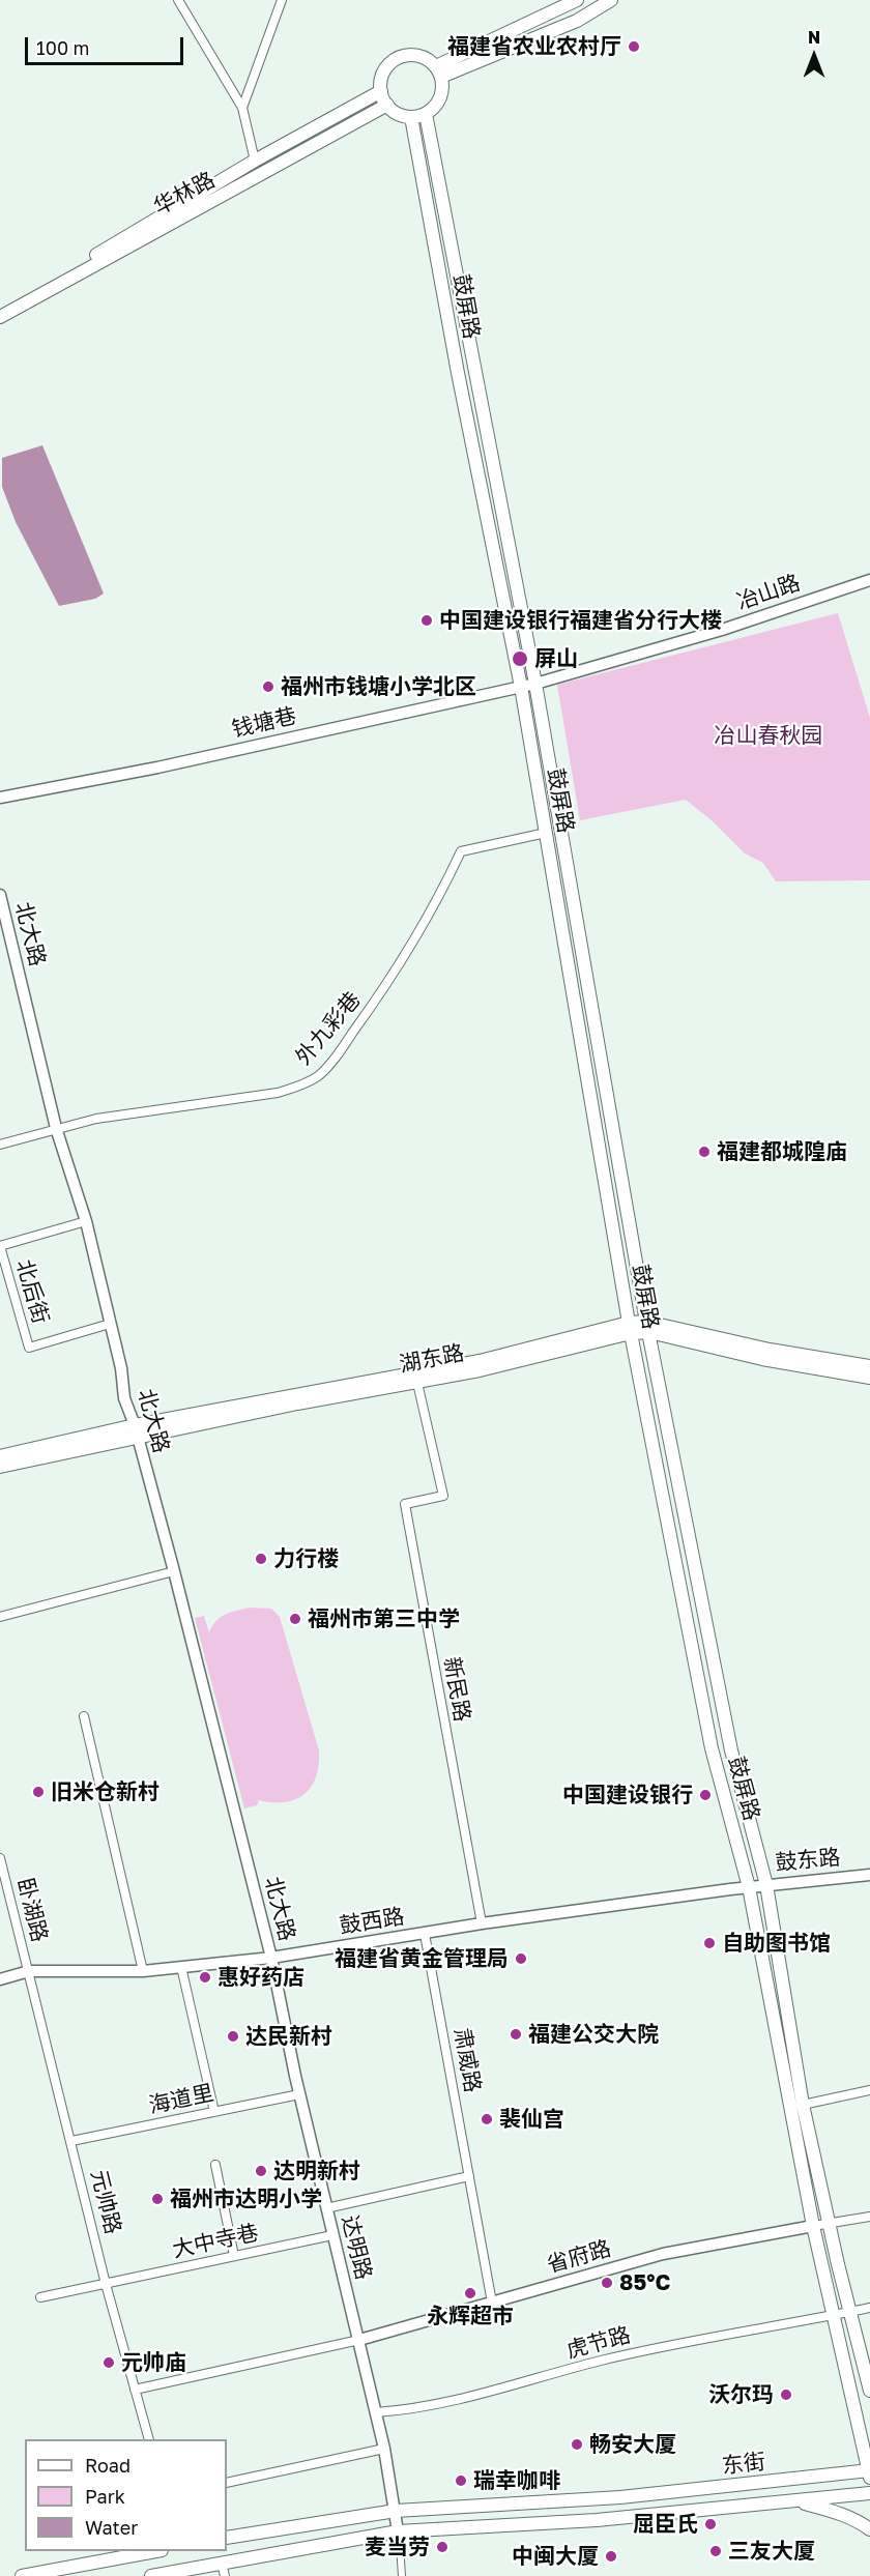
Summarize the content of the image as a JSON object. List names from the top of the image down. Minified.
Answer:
{"streets":{"main road":["华林路","鼓屏路","湖东路","东街"],"street":["冶山路","钱塘巷","北大路","外九彩巷","北后街","新民路","鼓东路","卧湖路","鼓西路","肃威路","海道里","元帅路","大中寺巷","达明路","省府路","虎节路"]},"crossings":[["华林路","鼓屏路"],["鼓屏路","冶山路"],["鼓屏路","钱塘巷"],["鼓屏路","外九彩巷"],["鼓屏路","湖东路"],["鼓屏路","鼓东路"],["鼓屏路","鼓西路"],["鼓屏路","省府路"],["鼓屏路","虎节路"],["鼓屏路","东街"],["冶山路","钱塘巷"],["北大路","外九彩巷"],["北大路","北后街"],["北大路","湖东路"],["北大路","鼓西路"],["北大路","达明路"],["湖东路","新民路"],["新民路","鼓西路"],["鼓东路","鼓西路"],["卧湖路","鼓西路"],["卧湖路","元帅路"],["鼓西路","肃威路"],["鼓西路","元帅路"],["鼓西路","达明路"],["肃威路","省府路"],["海道里","元帅路"],["海道里","达明路"],["元帅路","大中寺巷"],["大中寺巷","达明路"],["达明路","省府路"],["达明路","虎节路"],["达明路","东街"]],"parks":["冶山春秋园"],"places":["福建省农业农村厅","中国建设银行福建省分行大楼","屏山","福州市钱塘小学北区","福建都城隍庙","力行楼","福州市第三中学","旧米仓新村","中国建设银行","自助图书馆","福建省黄金管理局","惠好药店","福建公交大院","达民新村","裴仙宫","达明新村","福州市达明小学","85°C","永辉超市","元帅庙","沃尔玛","畅安大厦","瑞幸咖啡","屈臣氏","麦当劳","三友大厦","中闽大厦"],"legend":["Road","Park","Water"],"scale_bar":"100 m","north":"top"}
